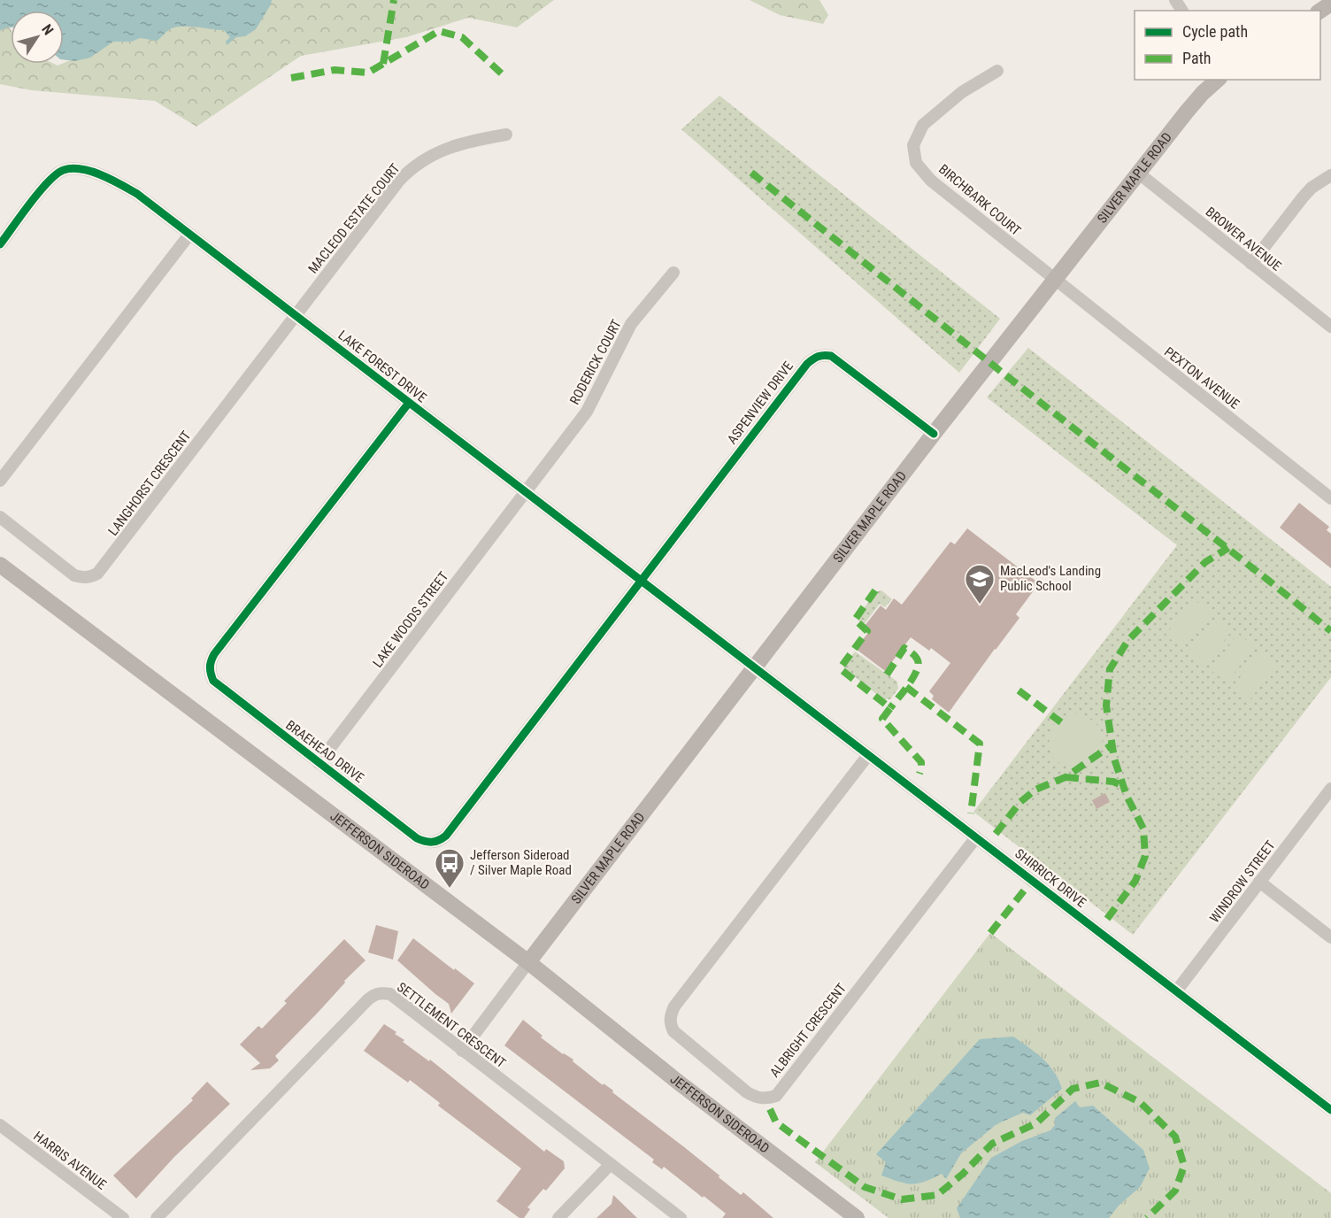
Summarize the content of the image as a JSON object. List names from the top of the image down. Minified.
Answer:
{"streets":{"street":["SILVER MAPLE ROAD","BIRCHBARK COURT","MACLEOD ESTATE COURT","BROWER AVENUE","RODERICK COURT","LAKE FOREST DRIVE","PEXTON AVENUE","ASPENVIEW DRIVE","LANGHORST CRESCENT","LAKE WOODS STREET","BRAEHEAD DRIVE","JEFFERSON SIDEROAD","SHIRRICK DRIVE","WINDROW STREET","SETTLEMENT CRESCENT","ALBRIGHT CRESCENT","HARRIS AVENUE"]},"crossings":[["SILVER MAPLE ROAD","BIRCHBARK COURT"],["SILVER MAPLE ROAD","BROWER AVENUE"],["SILVER MAPLE ROAD","LAKE FOREST DRIVE"],["SILVER MAPLE ROAD","PEXTON AVENUE"],["SILVER MAPLE ROAD","ASPENVIEW DRIVE"],["SILVER MAPLE ROAD","JEFFERSON SIDEROAD"],["SILVER MAPLE ROAD","SHIRRICK DRIVE"],["BIRCHBARK COURT","PEXTON AVENUE"],["MACLEOD ESTATE COURT","LAKE FOREST DRIVE"],["MACLEOD ESTATE COURT","LANGHORST CRESCENT"],["RODERICK COURT","LAKE FOREST DRIVE"],["RODERICK COURT","LAKE WOODS STREET"],["LAKE FOREST DRIVE","ASPENVIEW DRIVE"],["LAKE FOREST DRIVE","LANGHORST CRESCENT"],["LAKE FOREST DRIVE","LAKE WOODS STREET"],["LAKE FOREST DRIVE","BRAEHEAD DRIVE"],["LAKE FOREST DRIVE","SHIRRICK DRIVE"],["ASPENVIEW DRIVE","BRAEHEAD DRIVE"],["LAKE WOODS STREET","BRAEHEAD DRIVE"],["SHIRRICK DRIVE","WINDROW STREET"],["SHIRRICK DRIVE","ALBRIGHT CRESCENT"]],"places":{"school or university":["MacLeod's Landing Public School"],"bus stop":["Jefferson Sideroad / Silver Maple Road"]},"legend":["Cycle path","Path"],"north":"top right"}
